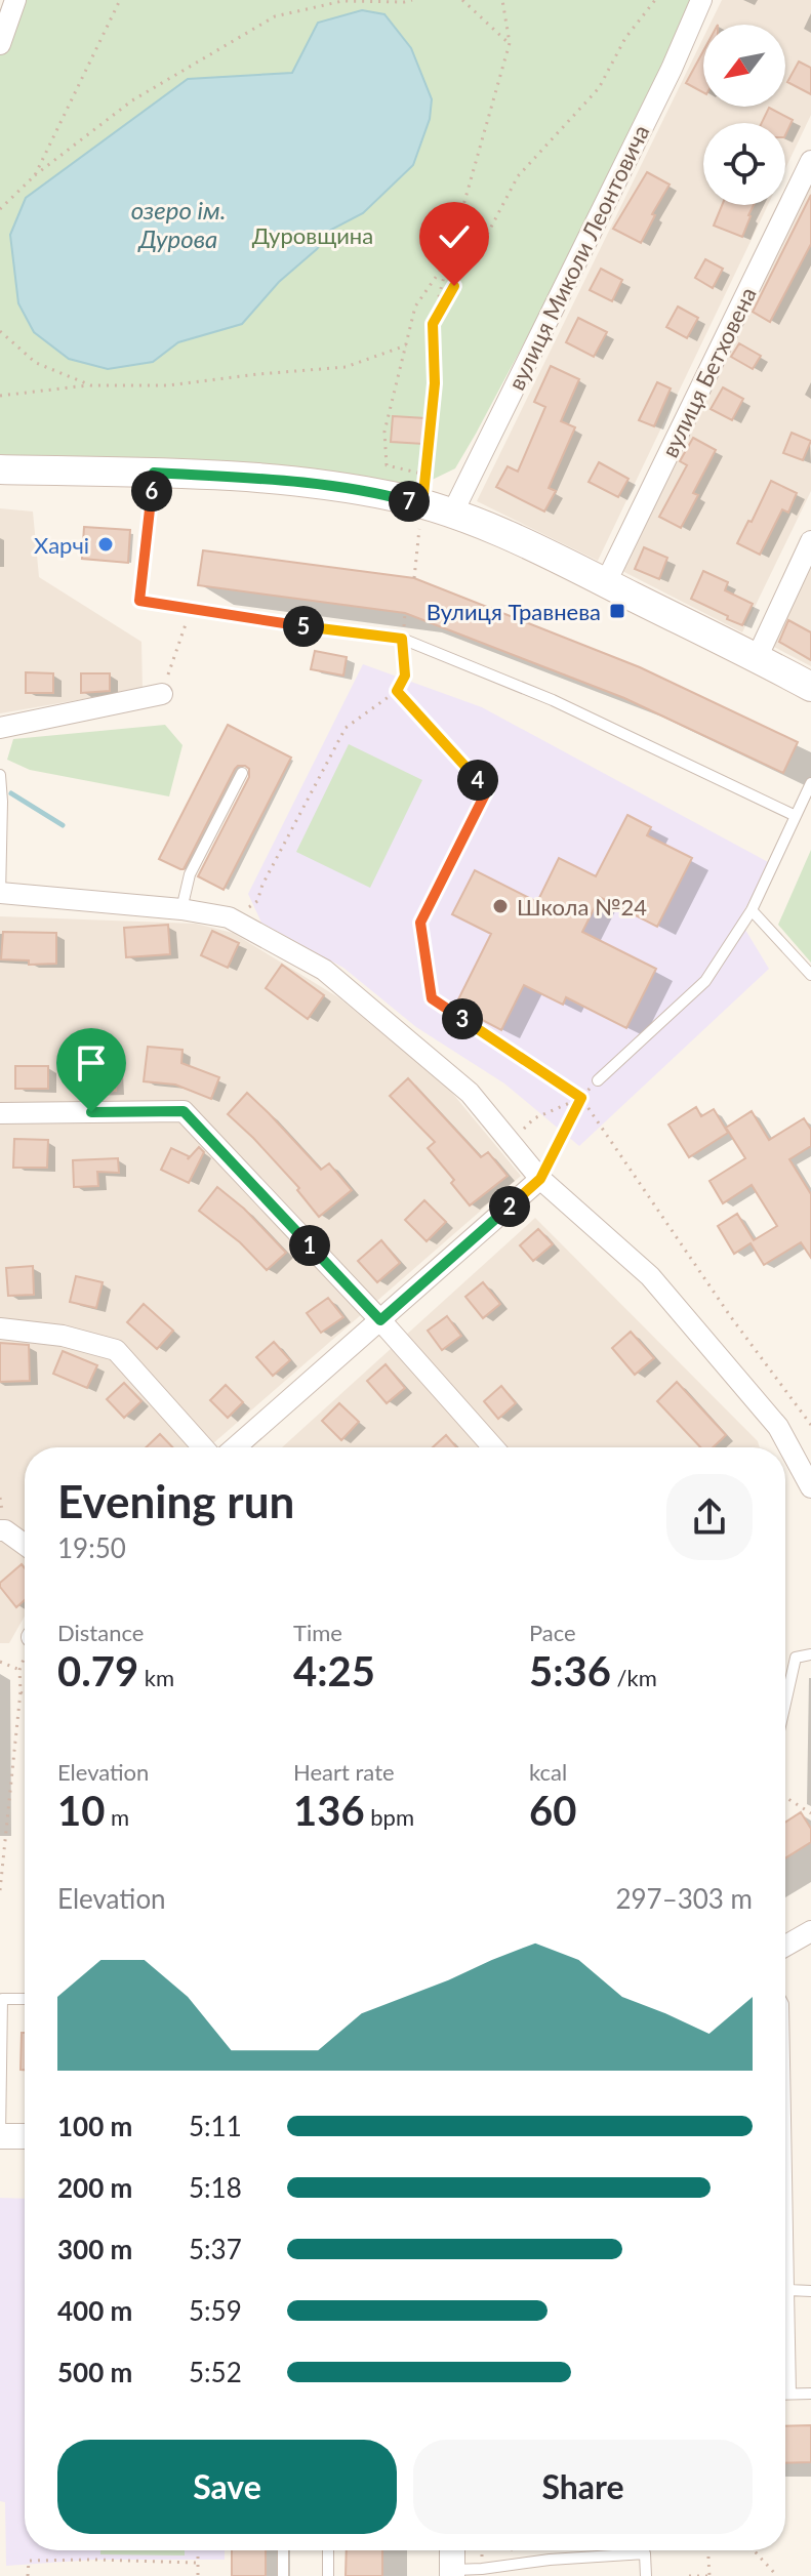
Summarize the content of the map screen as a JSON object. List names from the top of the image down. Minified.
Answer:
{"streets":{"street":["вулиця Миколи Леонтовича","вулиця Бетховена"]},"water":["озеро ім. Дурова"],"parks":["Дуровщина"],"places":{"other":["Харчі","Школа №24"],"transit":["Вулиця Травнева"]},"north":"bottom left","page":{"pins":["6","7","5","4","3","2","1"],"heading":["Evening run","19:50"],"stats":[["Distance","0.79 km"],["Time","4:25"],["Pace","5:36 /km"],["Elevation","10 m"],["Heart rate","136 bpm"],["kcal","60"]],"chart":["Elevation","297–303 m"],"list":[{"name":"100 m","note":"5:11"},{"name":"200 m","note":"5:18"},{"name":"300 m","note":"5:37"},{"name":"400 m","note":"5:59"},{"name":"500 m","note":"5:52"}],"buttons":["Save","Share"]}}
